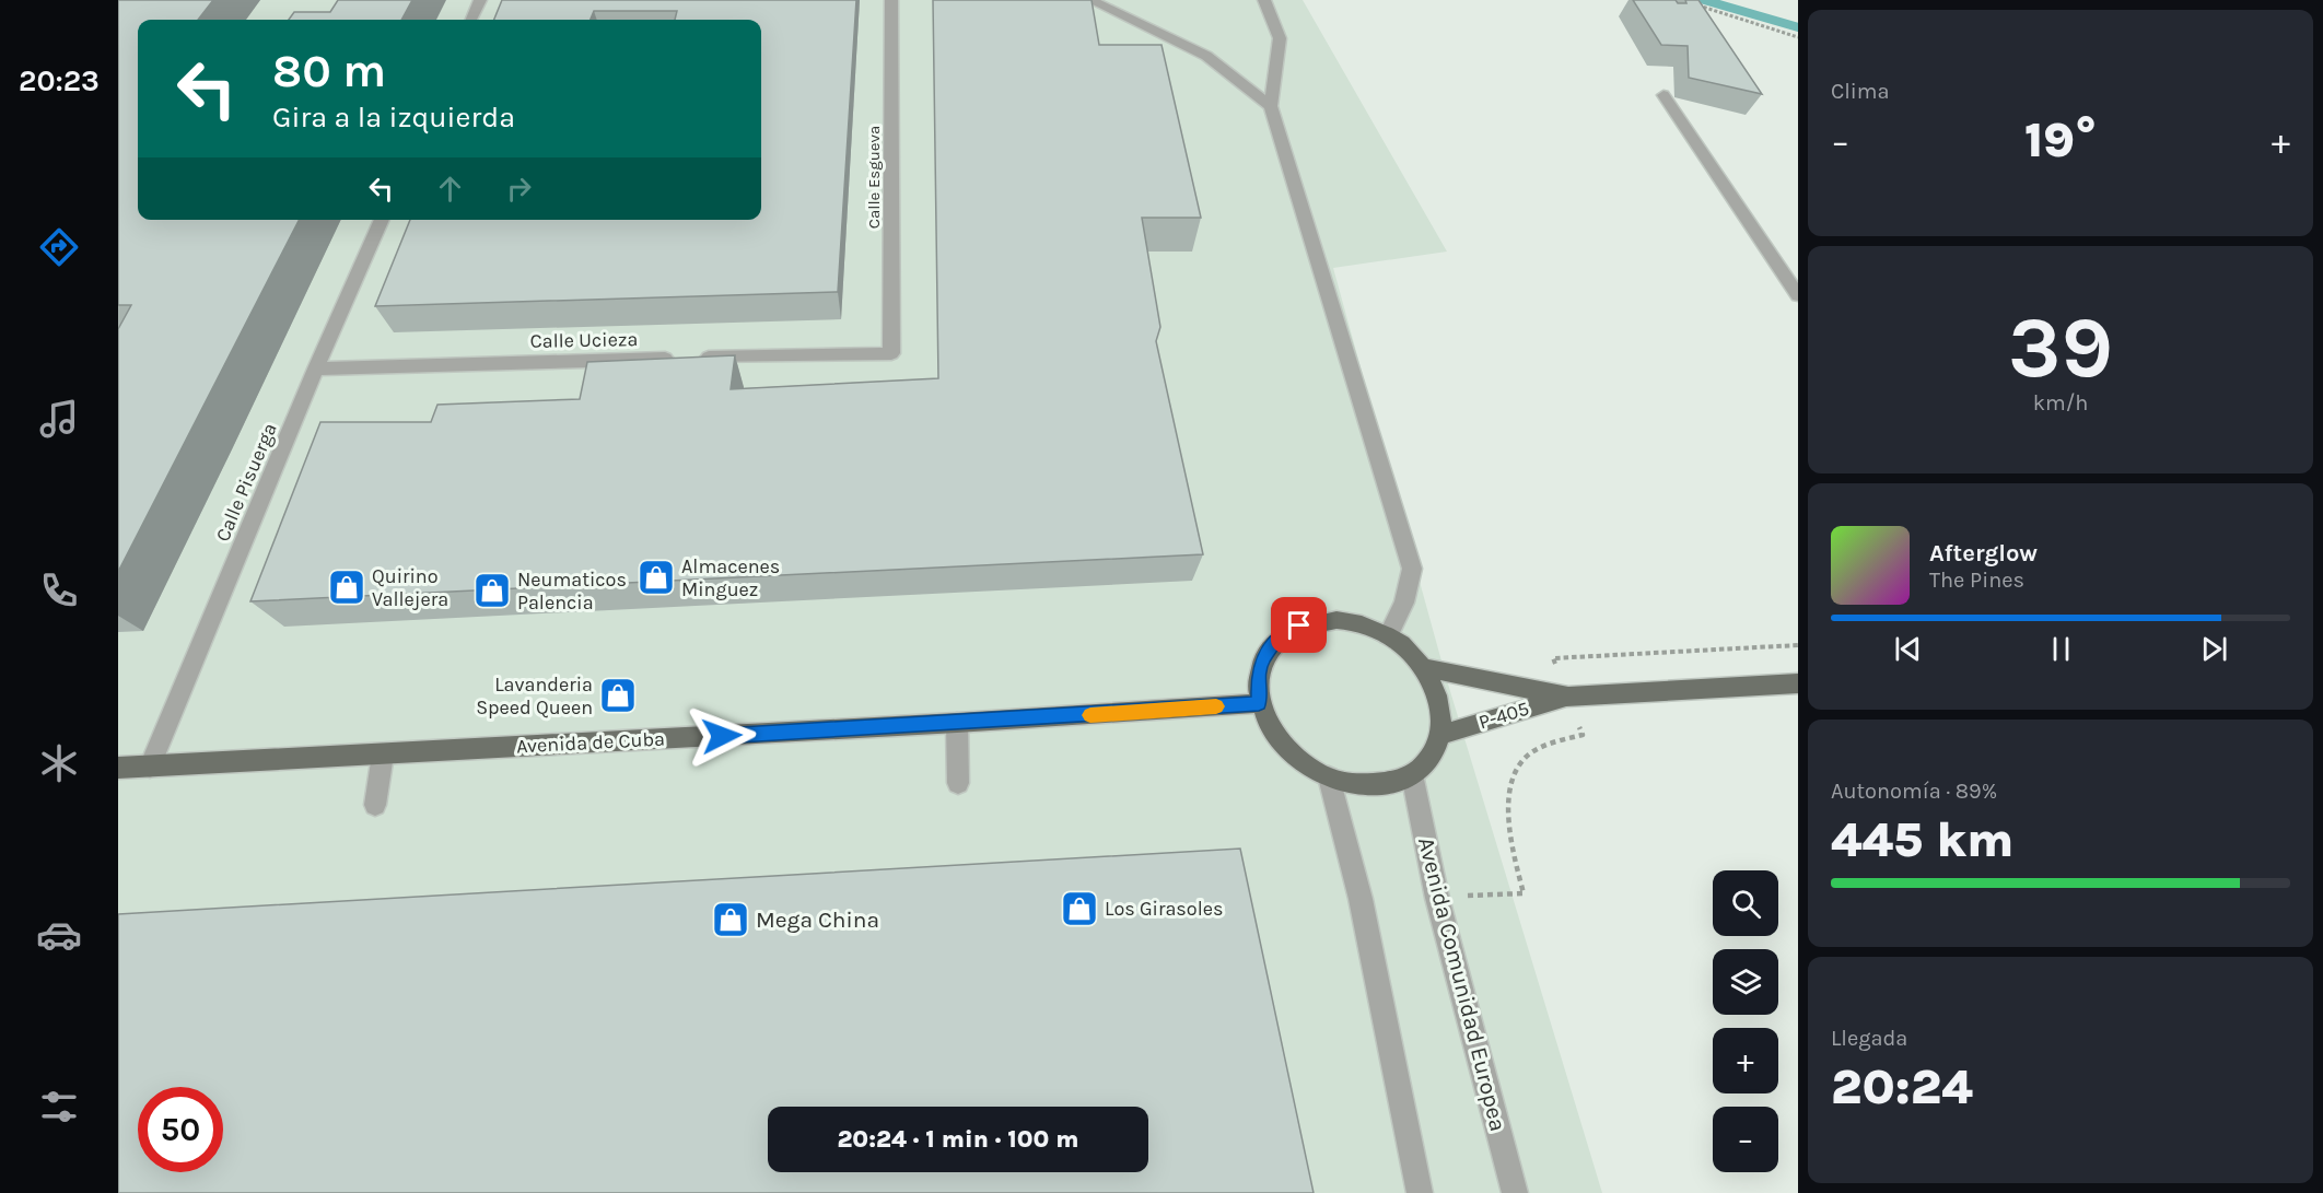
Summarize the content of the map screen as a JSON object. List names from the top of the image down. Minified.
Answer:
{"streets":{"main road":["P-405","Avenida de Cuba"],"street":["Calle Esgueva","Calle Ucieza","Calle Pisuerga","Avenida Comunidad Europea"]},"crossings":[["Calle Esgueva","Calle Ucieza"],["Calle Ucieza","Calle Pisuerga"],["Calle Pisuerga","Avenida de Cuba"],["P-405","Avenida de Cuba"],["P-405","Avenida Comunidad Europea"],["Avenida de Cuba","Avenida Comunidad Europea"]],"places":{"shop":["Almacenes Minguez","Quirino Vallejera","Neumaticos Palencia","Lavanderia Speed Queen","Los Girasoles","Mega China"]},"page":{"tabs":"20:23","tile":["Clima",["39","km/h"],["Autonomía · 89%","445 km"],["Llegada","20:24"]],"turn":["80 m","Gira a la izquierda"],"heat":["−","19°","+"],"song":["Afterglow","The Pines"],"map_buttons":["+","−"],"limit":"50","trip":"20:24 · 1 min · 100 m"}}
